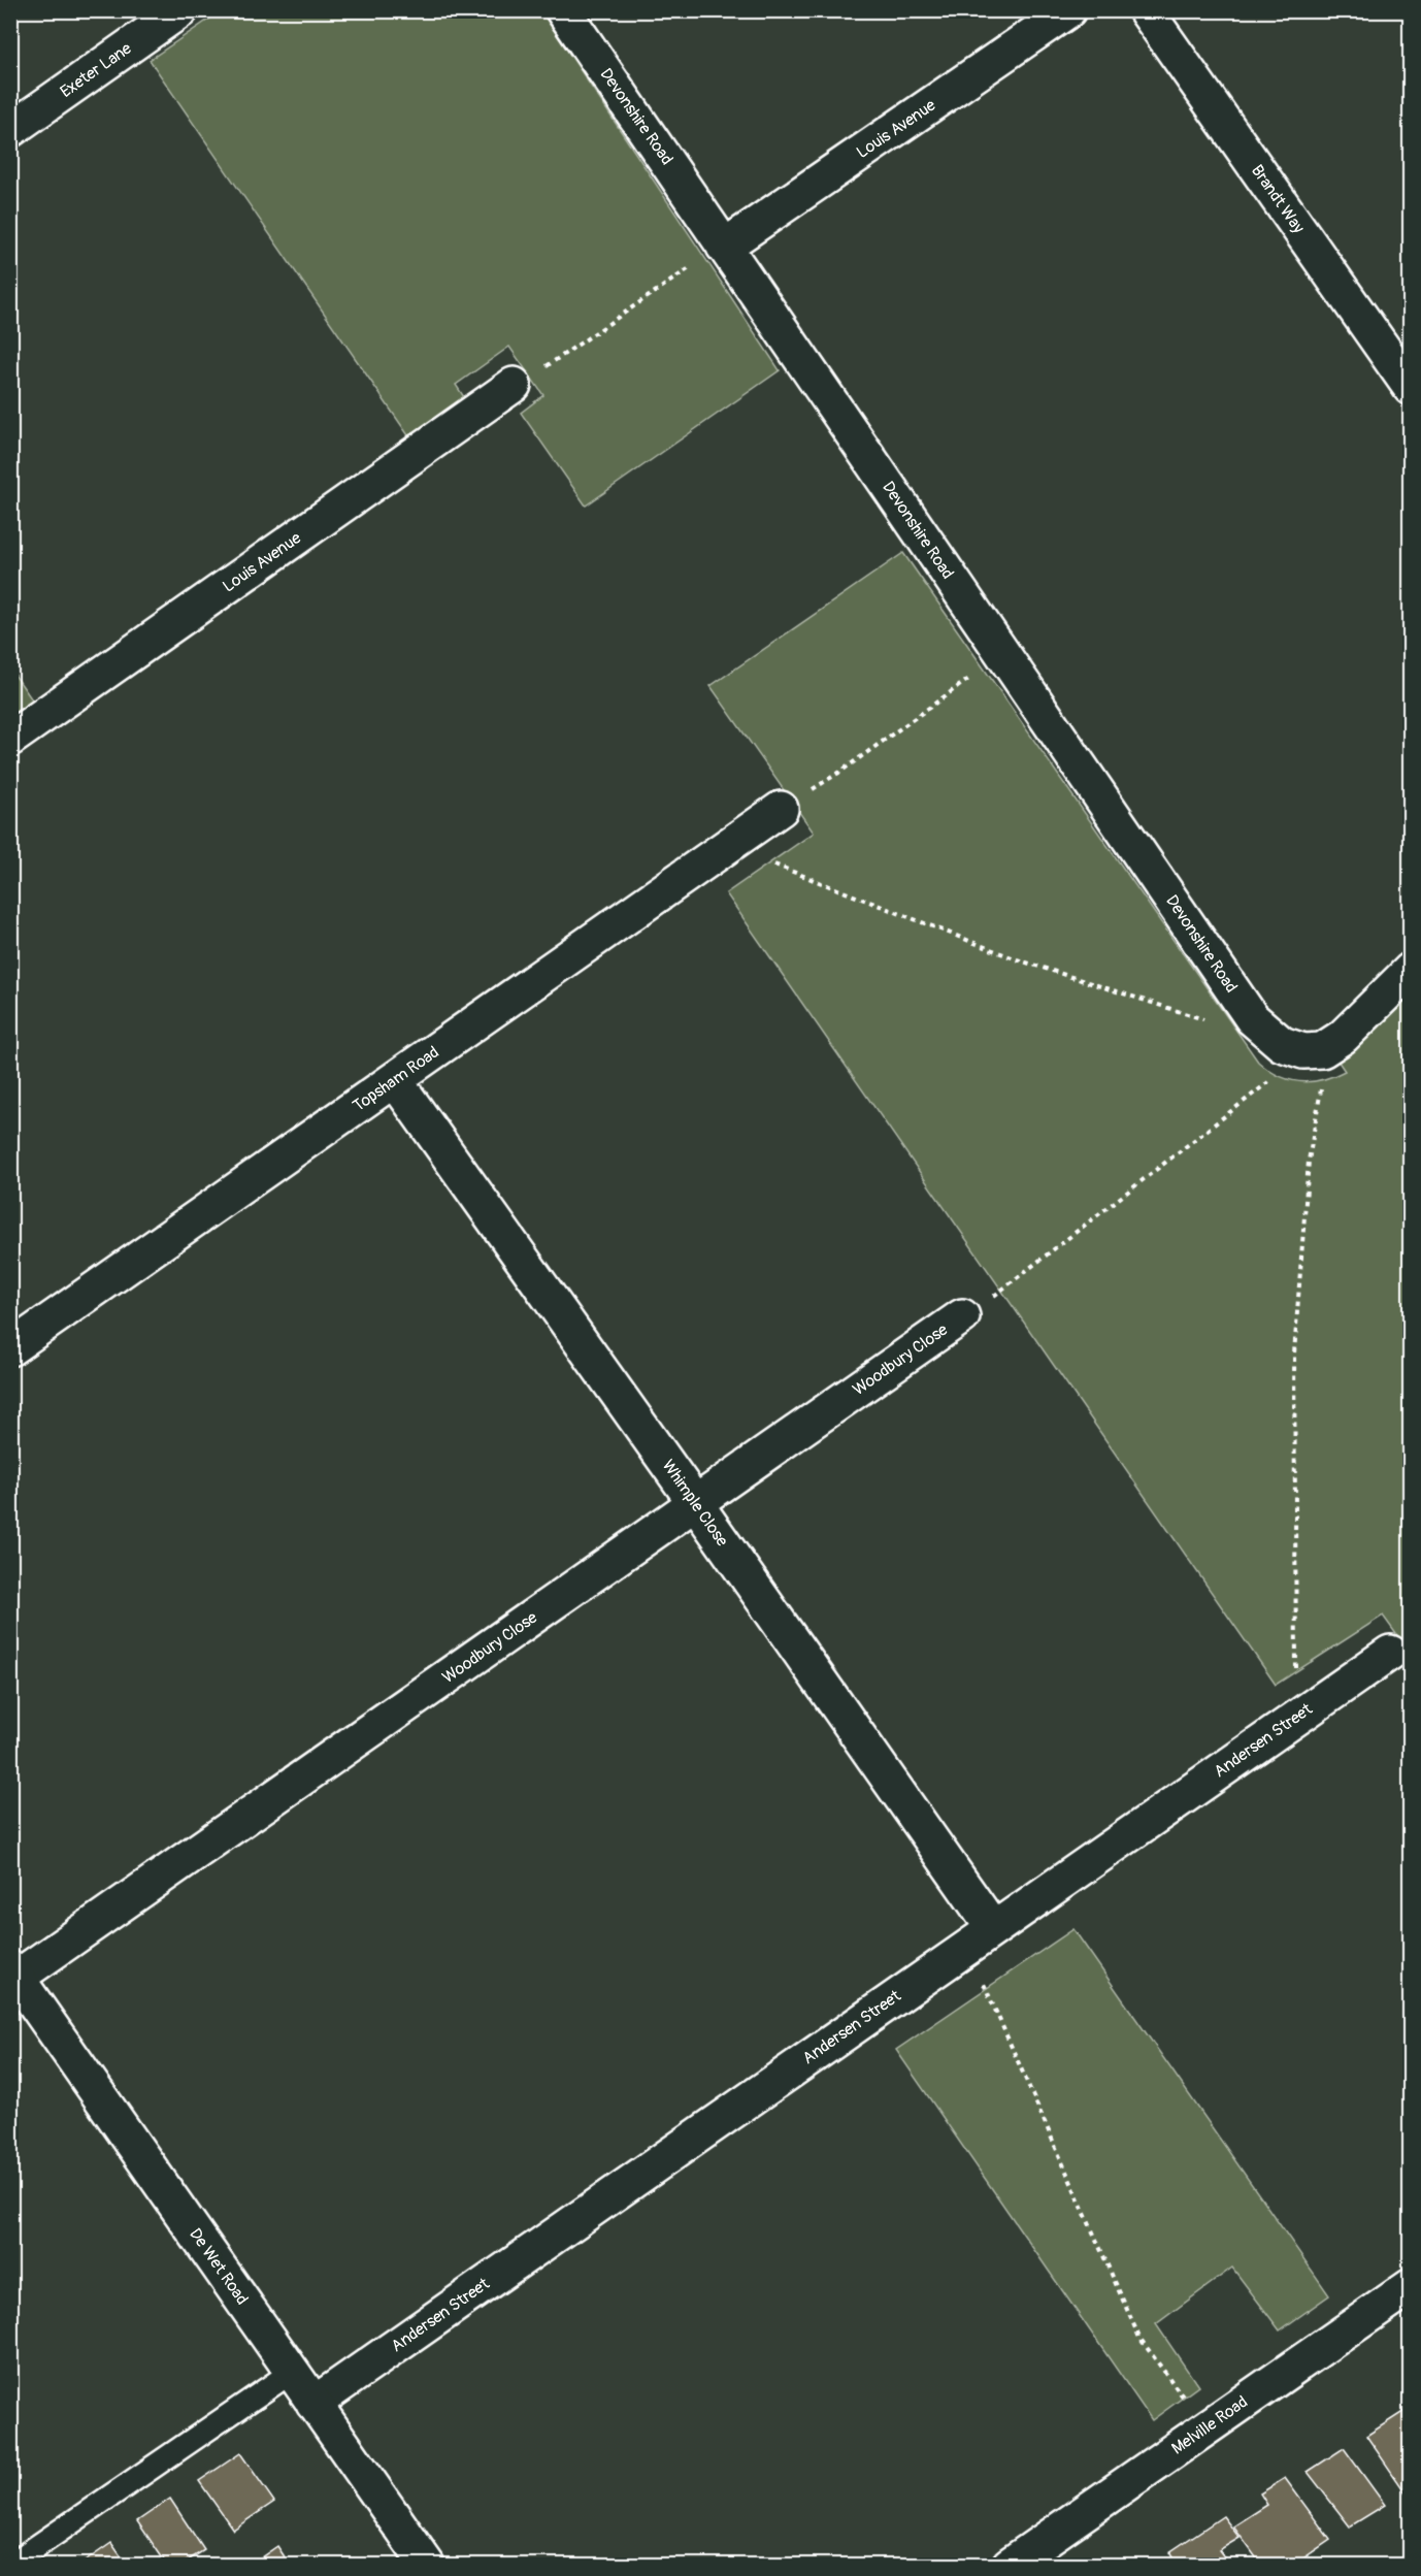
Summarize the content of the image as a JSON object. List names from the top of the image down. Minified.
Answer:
{"streets":{"street":["Exeter Lane","Devonshire Road","Louis Avenue","Brandt Way","Topsham Road","Woodbury Close","Whimple Close","Andersen Street","De Wet Road","Melville Road"]},"crossings":[["Devonshire Road","Louis Avenue"],["Topsham Road","Whimple Close"],["Woodbury Close","Whimple Close"],["Woodbury Close","De Wet Road"],["Whimple Close","Andersen Street"],["Andersen Street","De Wet Road"]]}
